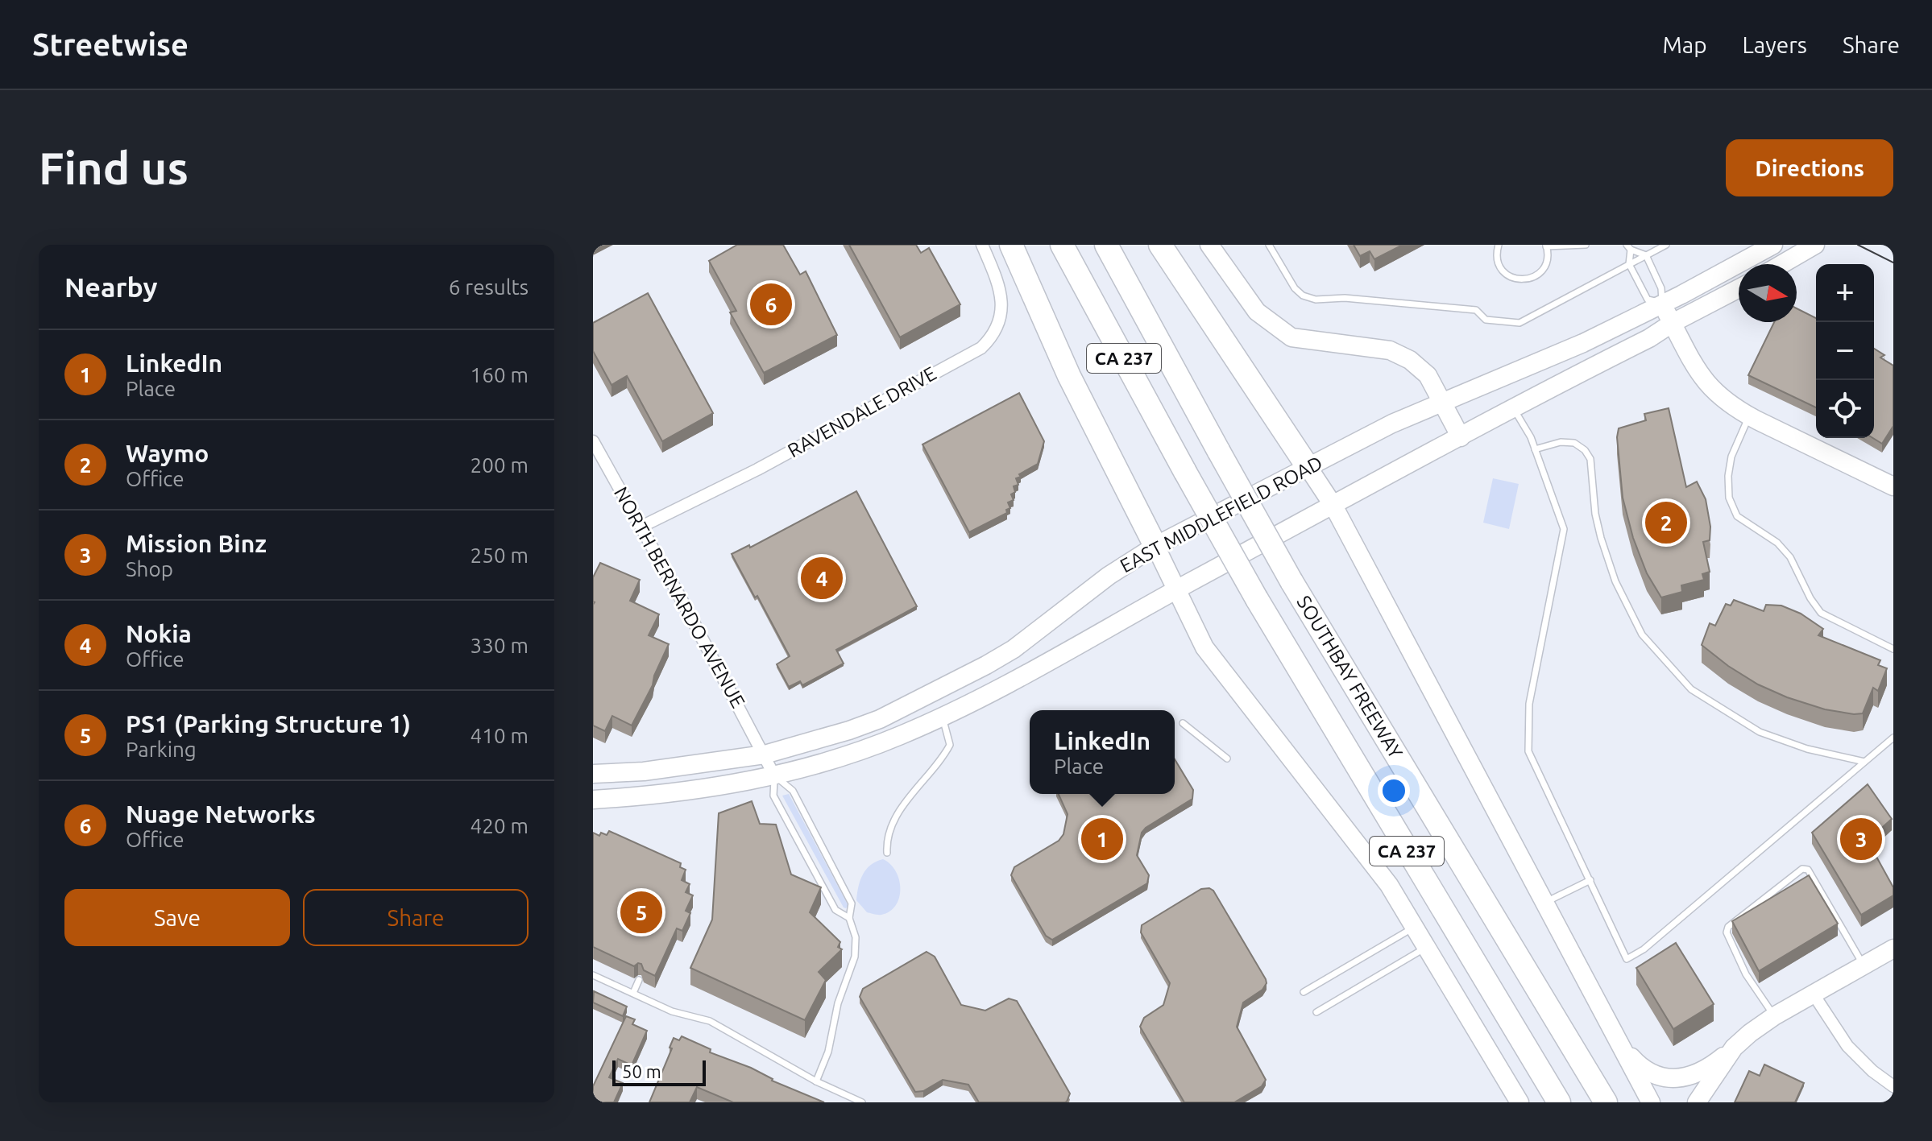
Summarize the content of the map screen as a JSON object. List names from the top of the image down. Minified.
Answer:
{"streets":{"highway":["CA 237","SOUTHBAY FREEWAY"],"main road":["EAST MIDDLEFIELD ROAD"],"street":["RAVENDALE DRIVE","NORTH BERNARDO AVENUE"]},"crossings":[["RAVENDALE DRIVE","NORTH BERNARDO AVENUE"],["EAST MIDDLEFIELD ROAD","NORTH BERNARDO AVENUE"]],"scale_bar":"50 m","north":"right","page":{"header":"Streetwise","nav":["Map","Layers","Share"],"buttons":["Directions",["Save","Share"]],"title":"Find us","heading":["Nearby","6 results"],"map_buttons":["+","−"],"pins":["6","2","4","1","3","5"],"list":[{"mark":"1","name":"LinkedIn","note":"Place","value":"160 m"},{"mark":"2","name":"Waymo","note":"Office","value":"200 m"},{"mark":"3","name":"Mission Binz","note":"Shop","value":"250 m"},{"mark":"4","name":"Nokia","note":"Office","value":"330 m"},{"mark":"5","name":"PS1 (Parking Structure 1)","note":"Parking","value":"410 m"},{"mark":"6","name":"Nuage Networks","note":"Office","value":"420 m"}],"popup":["LinkedIn","Place"],"scale":"50 m"}}
